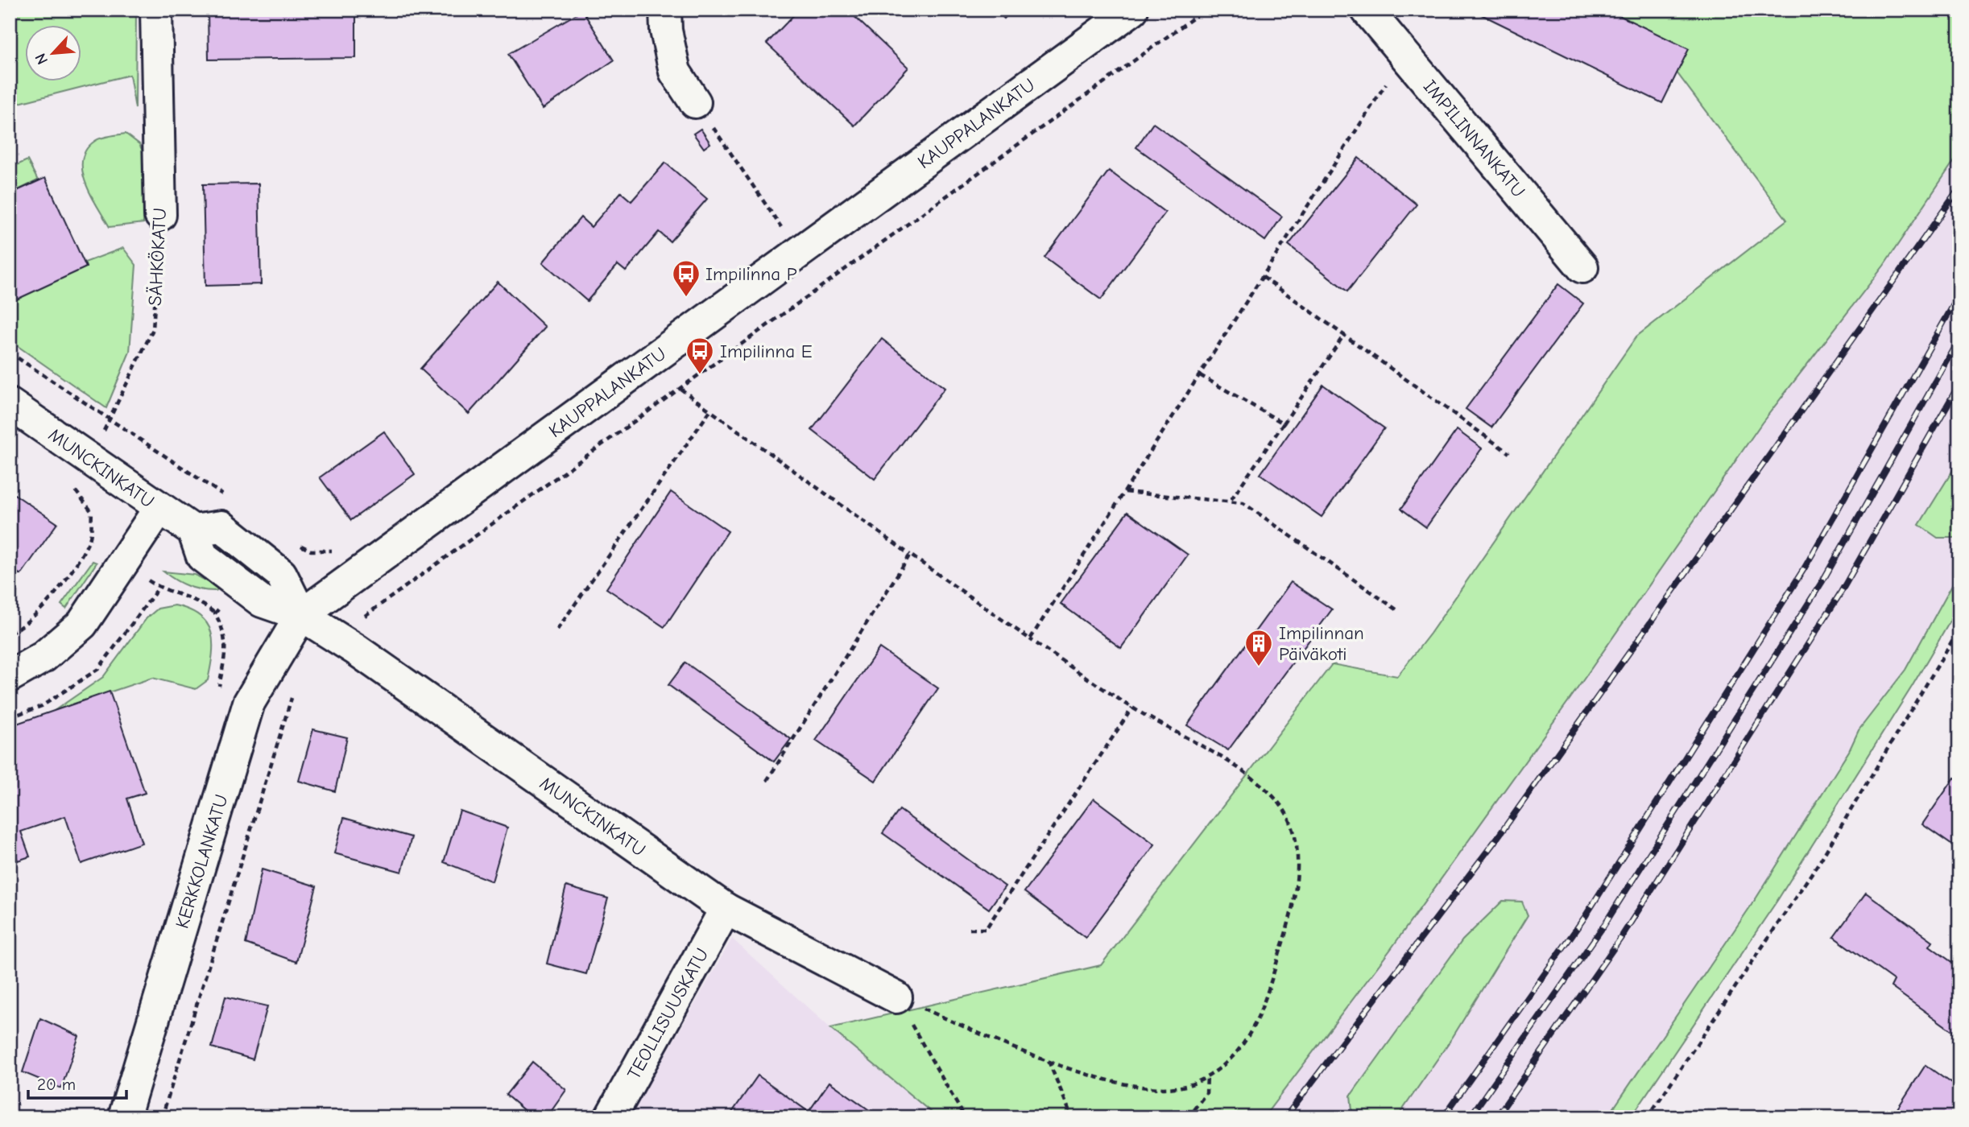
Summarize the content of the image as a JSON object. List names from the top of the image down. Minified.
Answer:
{"streets":{"main road":["KAUPPALANKATU","IMPILINNANKATU","SÄHKÖKATU","MUNCKINKATU","KERKKOLANKATU","TEOLLISUUSKATU"]},"crossings":[["KAUPPALANKATU","MUNCKINKATU"],["KAUPPALANKATU","KERKKOLANKATU"],["SÄHKÖKATU","MUNCKINKATU"],["MUNCKINKATU","KERKKOLANKATU"],["MUNCKINKATU","TEOLLISUUSKATU"]],"places":{"bus stop":["Impilinna P","Impilinna E"],"building":["Impilinnan Päiväkoti"]},"scale_bar":"20 m","north":"bottom left"}
